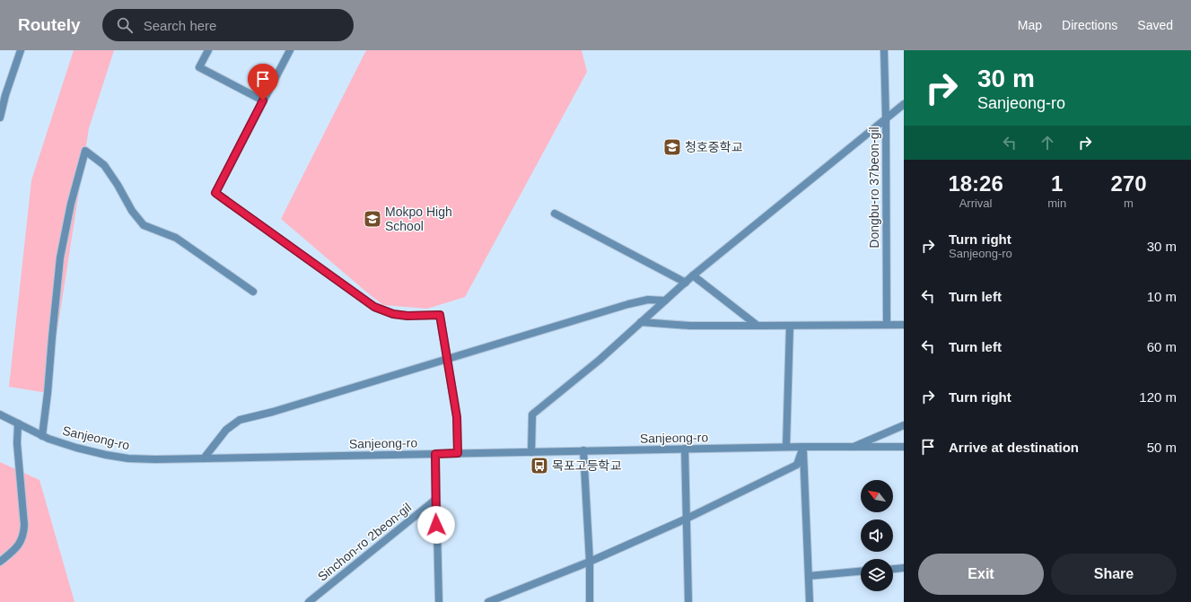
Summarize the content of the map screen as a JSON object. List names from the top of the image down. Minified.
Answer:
{"streets":{"street":["Dongbu-ro 37beon-gil","Sanjeong-ro","Sinchon-ro 2beon-gil"]},"places":{"school or university":["청호중학교","Mokpo High School"],"bus stop":["목포고등학교"]},"north":"top left","page":{"header":"Routely","search":"Search here","nav":["Map","Directions","Saved"],"turn":["30 m","Sanjeong-ro"],"eta":["18:26","Arrival","1","min","270","m"],"list":[{"name":"Turn right","note":"Sanjeong-ro","value":"30 m"},{"name":"Turn left","value":"10 m"},{"name":"Turn left","value":"60 m"},{"name":"Turn right","value":"120 m"},{"name":"Arrive at destination","value":"50 m"}],"buttons":["Exit","Share"]}}
